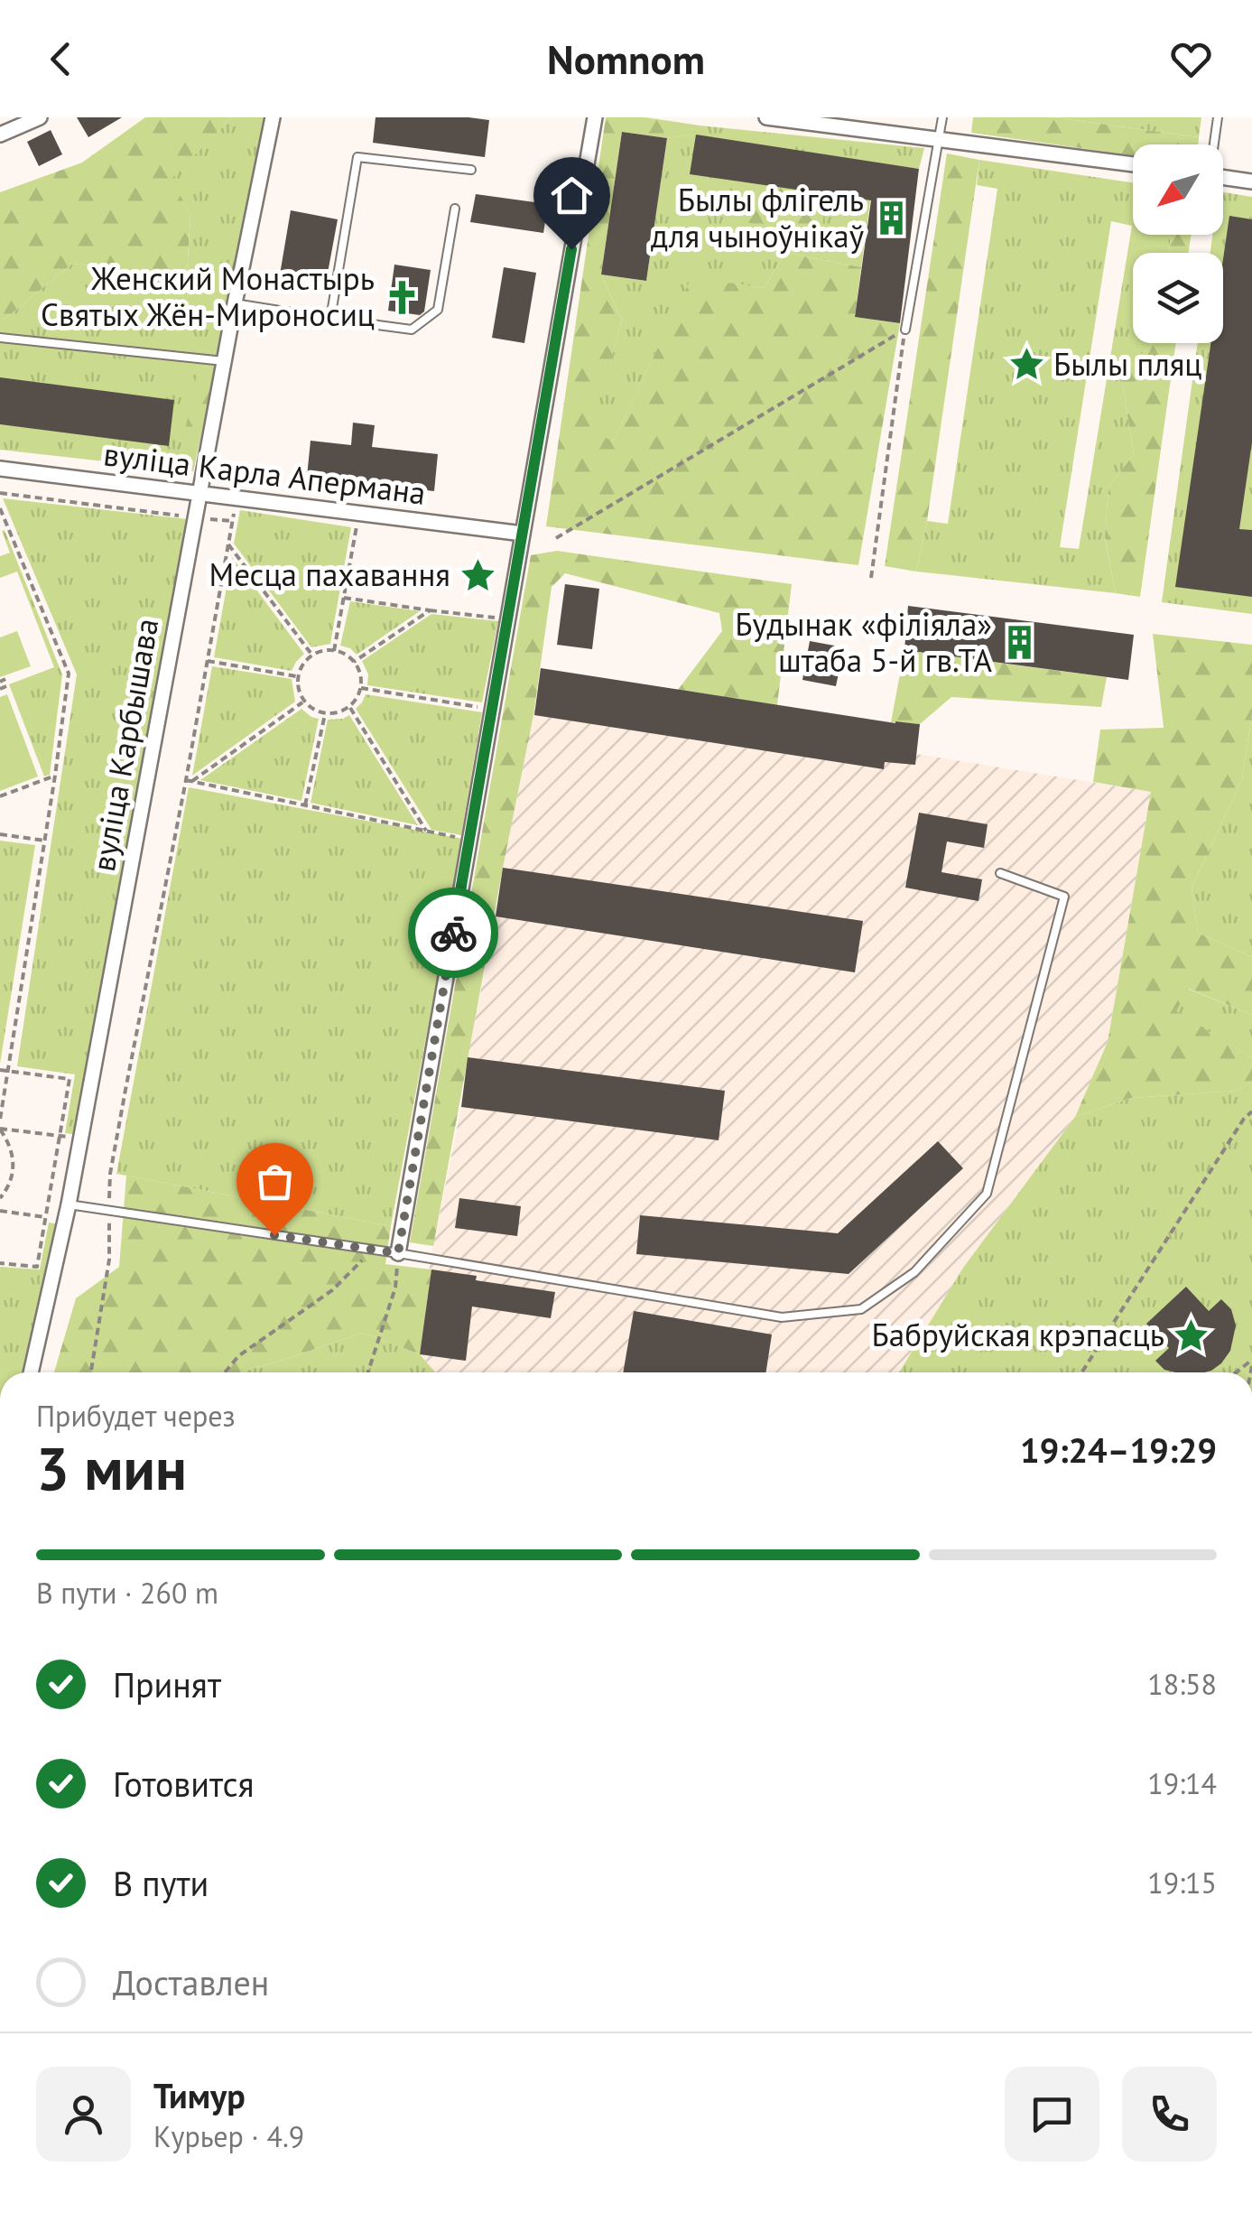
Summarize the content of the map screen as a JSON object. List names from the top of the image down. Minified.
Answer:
{"streets":{"street":["вуліца Карла Апермана","вуліца Карбышава"]},"crossings":[["вуліца Карла Апермана","вуліца Карбышава"]],"places":{"building":["Былы флігель для чыноўнікаў","Будынак «філіяла» штаба 5-й гв.ТА"],"church":["Женский Монастырь Святых Жён-Мироносиц"],"place":["Былы пляц","Месца пахавання","Бабруйская крэпасць"]},"north":"bottom left","page":{"header":"Nomnom","heading":["3 мин","Прибудет через","19:24–19:29"],"panel":["Тимур","Курьер · 4.9"],"bar":"В пути · 260 m","list":[["Принят","18:58"],["Готовится","19:14"],["В пути","19:15"],"Доставлен"]}}
